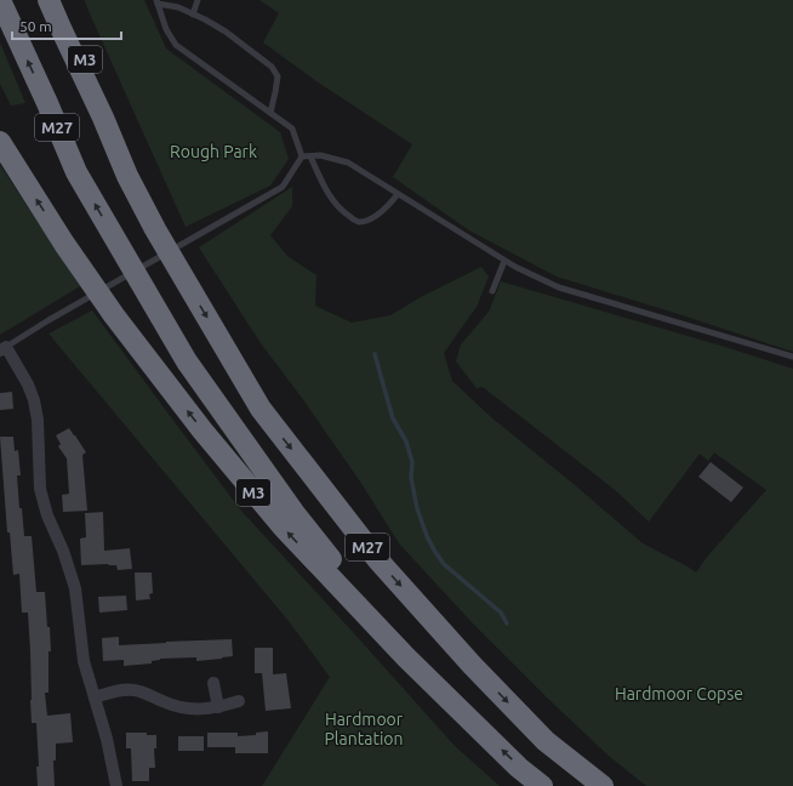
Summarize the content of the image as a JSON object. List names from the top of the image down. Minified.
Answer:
{"streets":{"highway":["M3","M27"]},"crossings":[["M3","M27"]],"parks":["Rough Park","Hardmoor Copse","Hardmoor Plantation"],"scale_bar":"50 m"}
